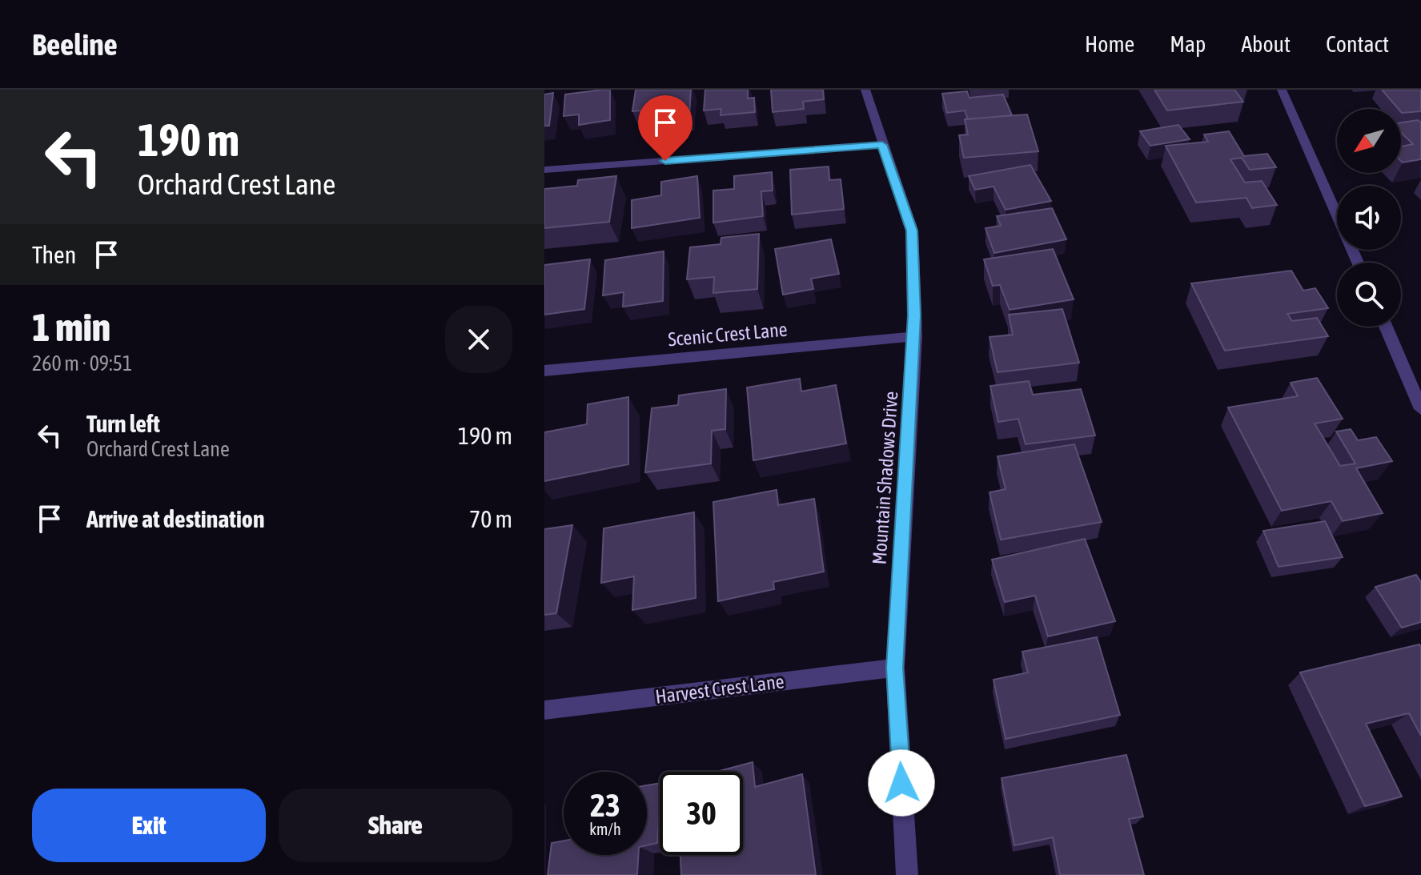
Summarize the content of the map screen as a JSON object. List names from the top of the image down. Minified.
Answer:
{"streets":{"street":["Scenic Crest Lane","Mountain Shadows Drive","Harvest Crest Lane"]},"crossings":[["Scenic Crest Lane","Mountain Shadows Drive"],["Mountain Shadows Drive","Harvest Crest Lane"]],"north":"bottom left","page":{"header":"Beeline","nav":["Home","Map","About","Contact"],"turn":["190 m","Orchard Crest Lane"],"then":"Then","heading":["1 min","260 m · 09:51"],"list":[{"name":"Turn left","note":"Orchard Crest Lane","value":"190 m"},{"name":"Arrive at destination","value":"70 m"}],"speed":"23 km/h","limit":"30","buttons":["Exit","Share"]}}
